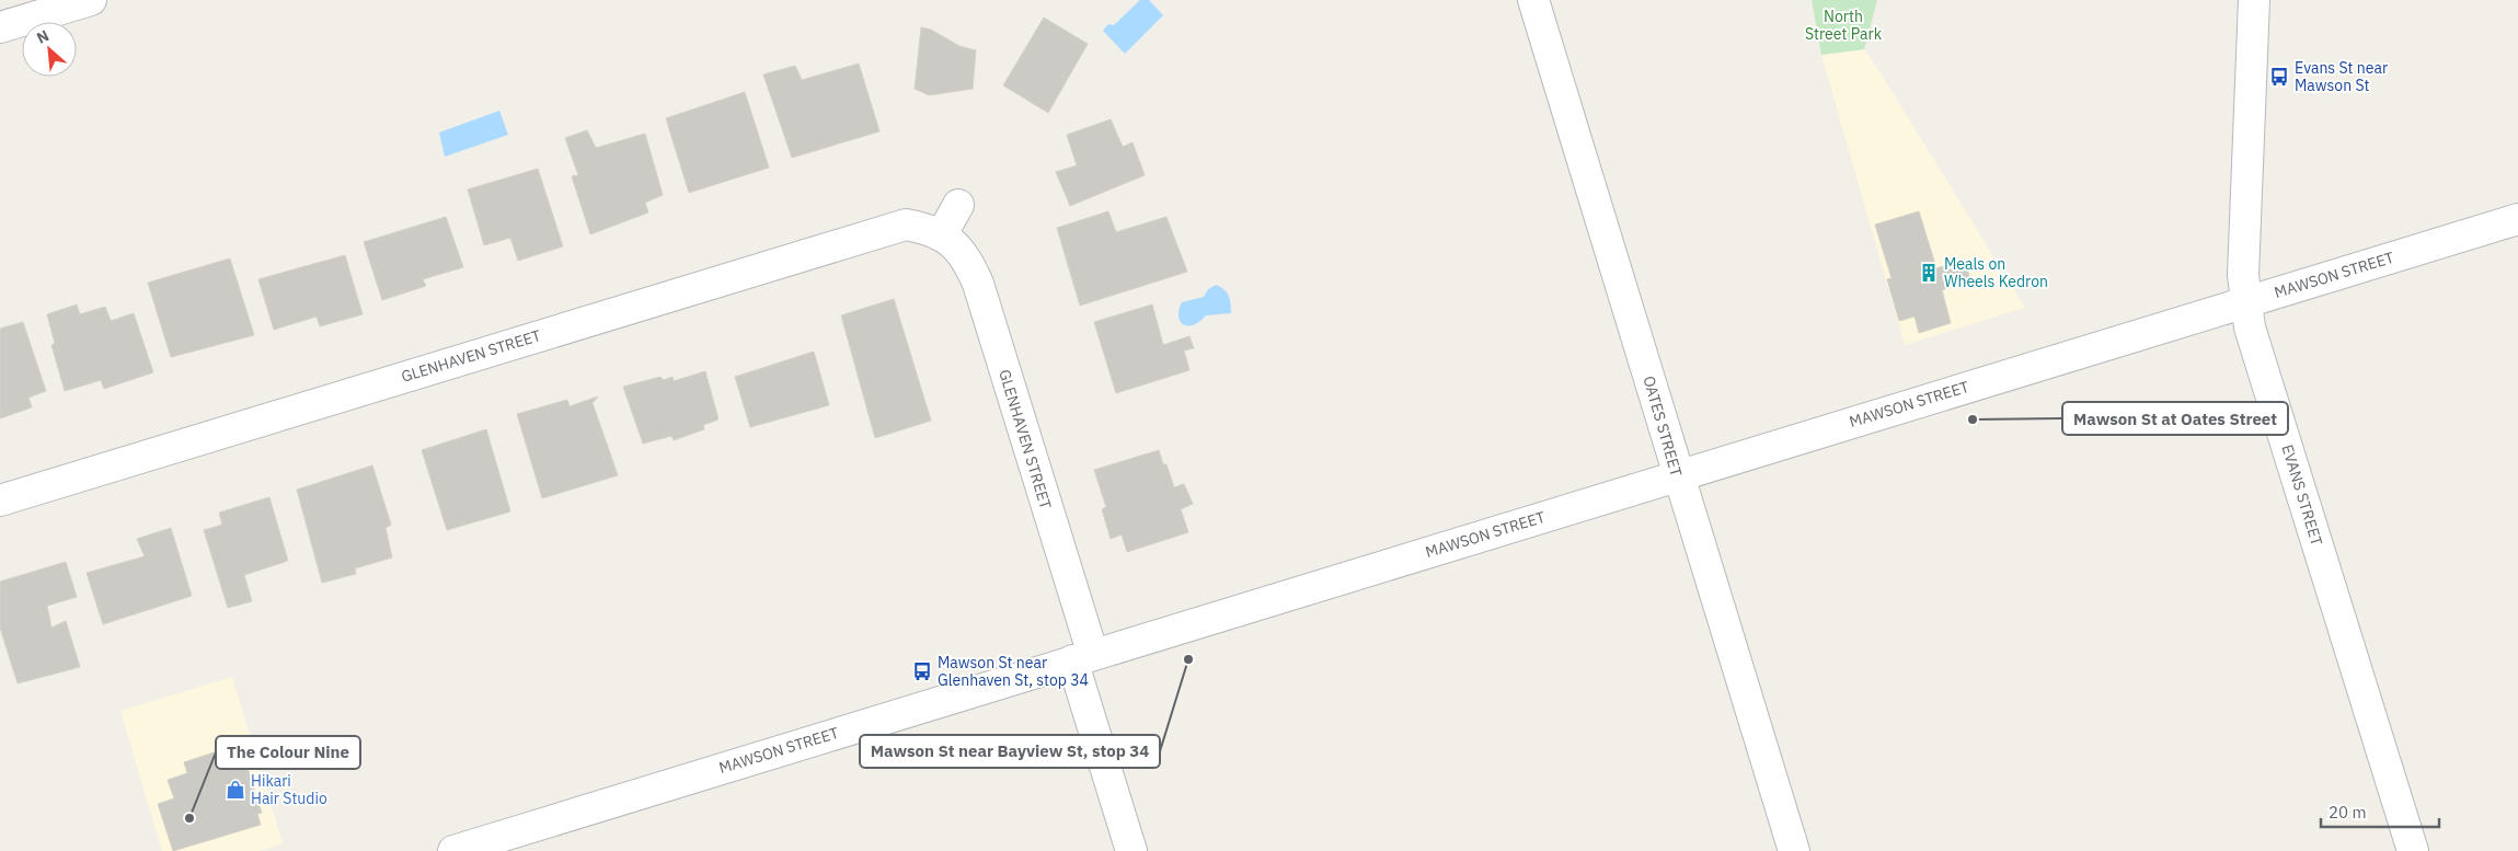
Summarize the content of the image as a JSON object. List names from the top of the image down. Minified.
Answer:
{"streets":{"street":["MAWSON STREET","GLENHAVEN STREET","OATES STREET","EVANS STREET"]},"crossings":[["MAWSON STREET","GLENHAVEN STREET"],["MAWSON STREET","OATES STREET"],["MAWSON STREET","EVANS STREET"]],"parks":["North Street Park"],"places":{"bus stop":["Evans St near Mawson St","Mawson St near Glenhaven St, stop 34"],"building":["Meals on Wheels Kedron"],"other":["Mawson St at Oates Street","Mawson St near Bayview St, stop 34","The Colour Nine"],"shop":["Hikari Hair Studio"]},"scale_bar":"20 m","north":"top left"}
